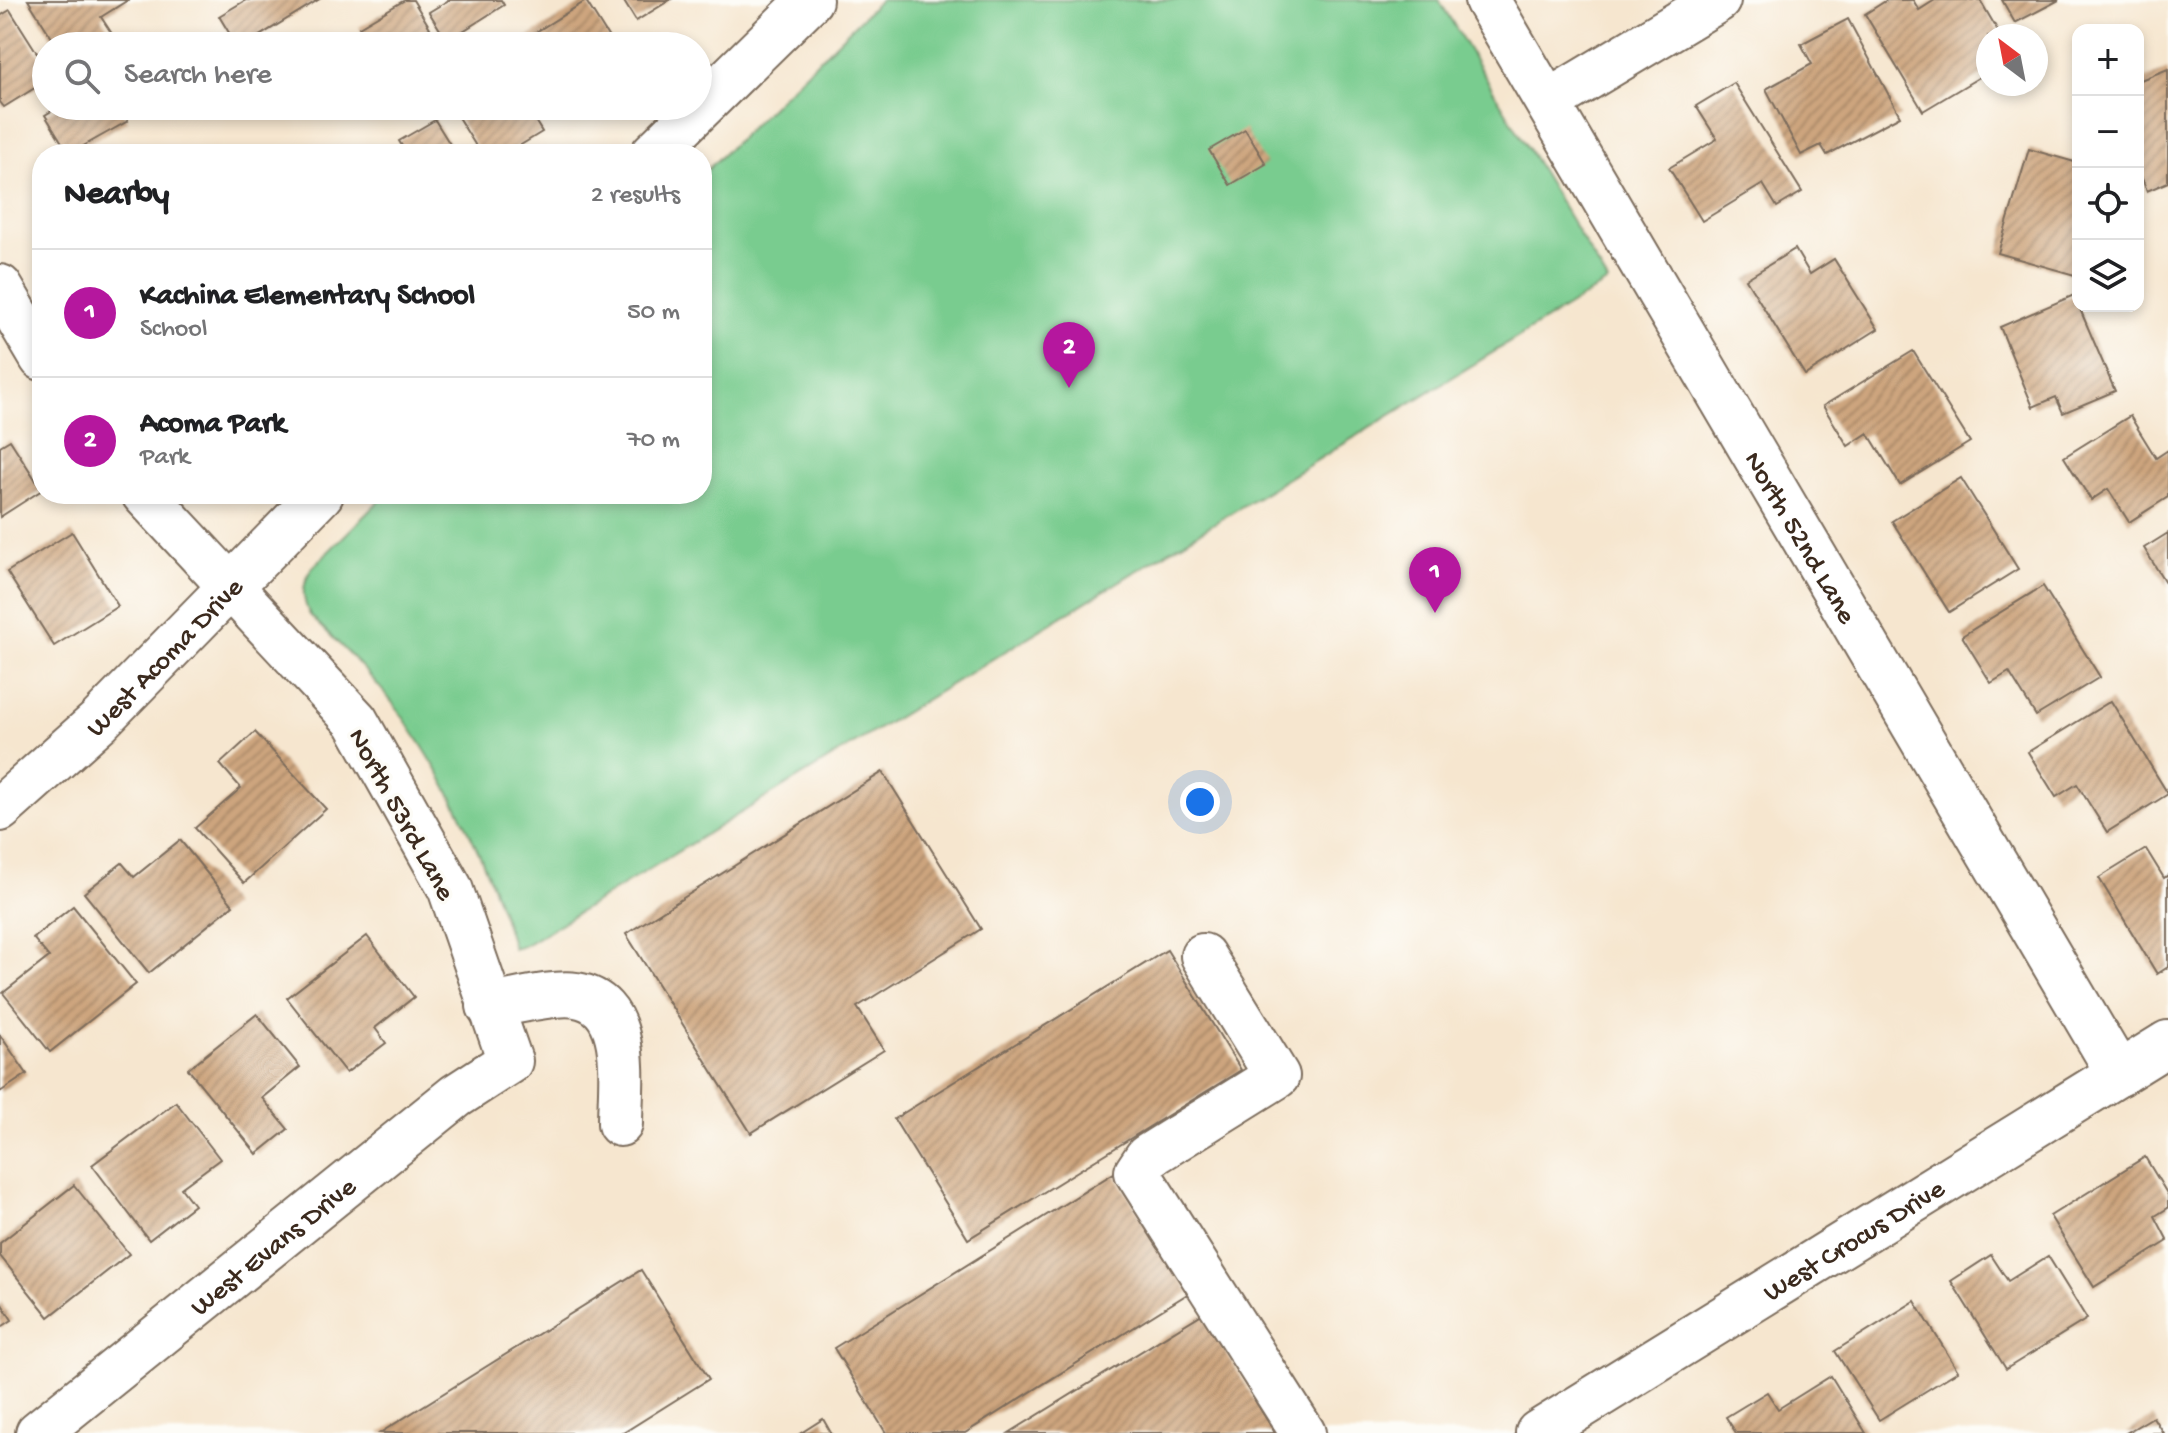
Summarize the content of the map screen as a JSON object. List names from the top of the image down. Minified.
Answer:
{"streets":{"street":["North 52nd Lane","West Acoma Drive","North 53rd Lane","West Crocus Drive","West Evans Drive"]},"crossings":[["North 52nd Lane","West Crocus Drive"],["West Acoma Drive","North 53rd Lane"],["North 53rd Lane","West Evans Drive"]],"north":"top left","page":{"map_buttons":["+","−"],"search":"Search here","heading":["Nearby","2 results"],"list":[{"mark":"1","name":"Kachina Elementary School","note":"School","value":"50 m"},{"mark":"2","name":"Acoma Park","note":"Park","value":"70 m"}],"pins":["2","1"]}}
